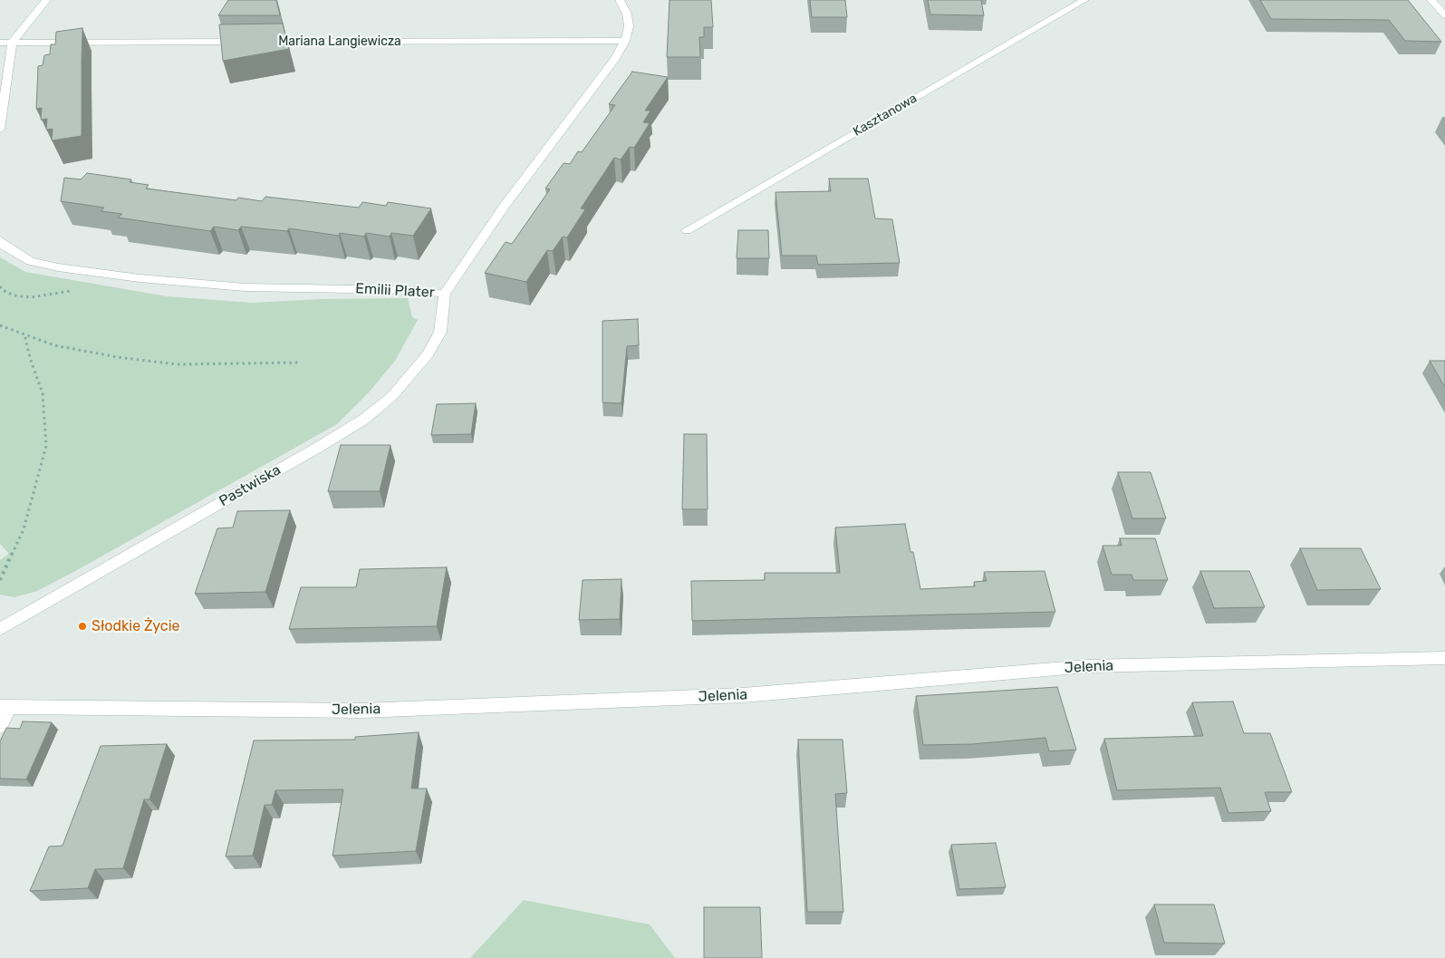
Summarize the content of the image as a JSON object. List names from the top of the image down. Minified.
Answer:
{"streets":{"street":["Mariana Langiewicza","Kasztanowa","Emilii Plater","Pastwiska","Jelenia"]},"crossings":[["Mariana Langiewicza","Emilii Plater"],["Emilii Plater","Pastwiska"]],"places":["Słodkie Życie"]}
